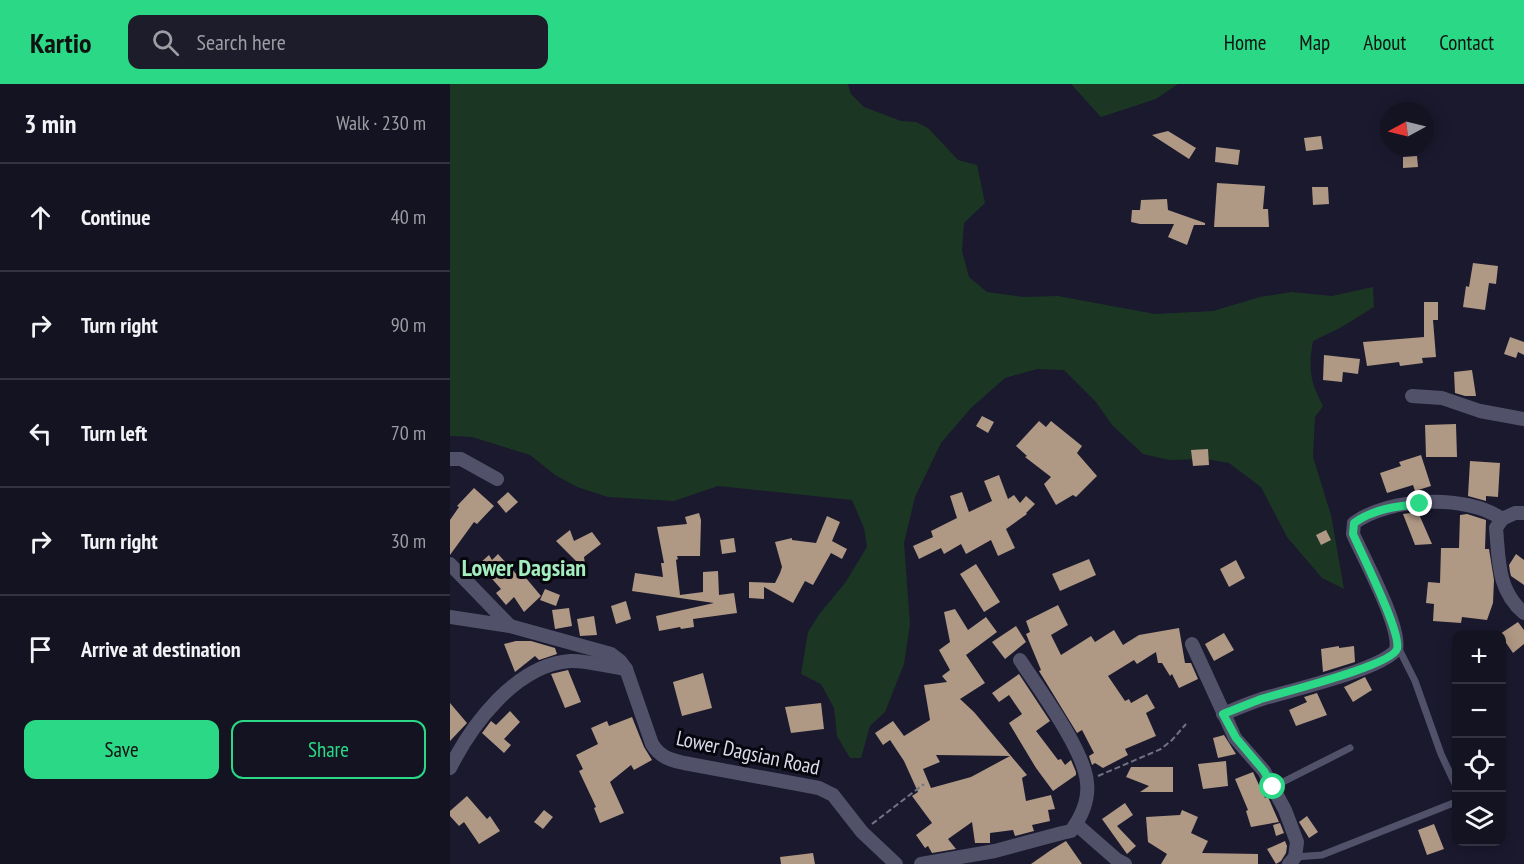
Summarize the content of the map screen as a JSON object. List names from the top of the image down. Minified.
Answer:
{"streets":{"street":["Lower Dagsian Road"]},"districts":["Lower Dagsian"],"north":"left","page":{"header":"Kartio","search":"Search here","nav":["Home","Map","About","Contact"],"heading":["3 min","Walk · 230 m"],"list":[["Continue","40 m"],["Turn right","90 m"],["Turn left","70 m"],["Turn right","30 m"],"Arrive at destination"],"map_buttons":["+","−"],"buttons":["Save","Share"]}}
